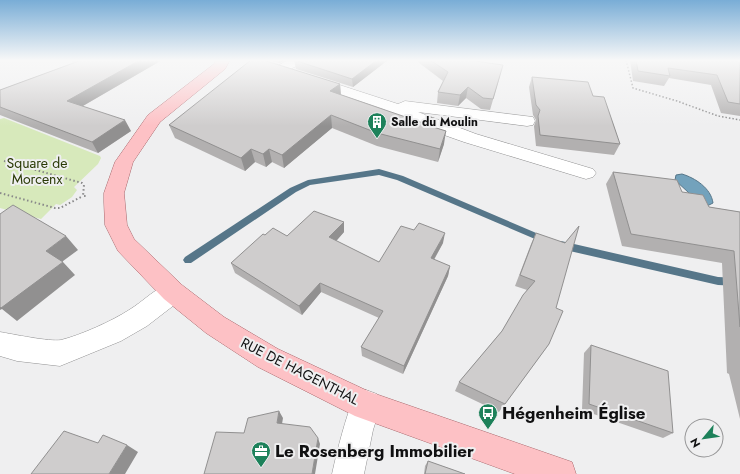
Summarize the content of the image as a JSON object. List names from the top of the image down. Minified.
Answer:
{"streets":{"main road":["RUE DE HAGENTHAL"]},"parks":["Square de Morcenx"],"places":{"building":["Salle du Moulin"],"bus stop":["Hégenheim Église"],"office":["Le Rosenberg Immobilier"]},"north":"bottom left"}
